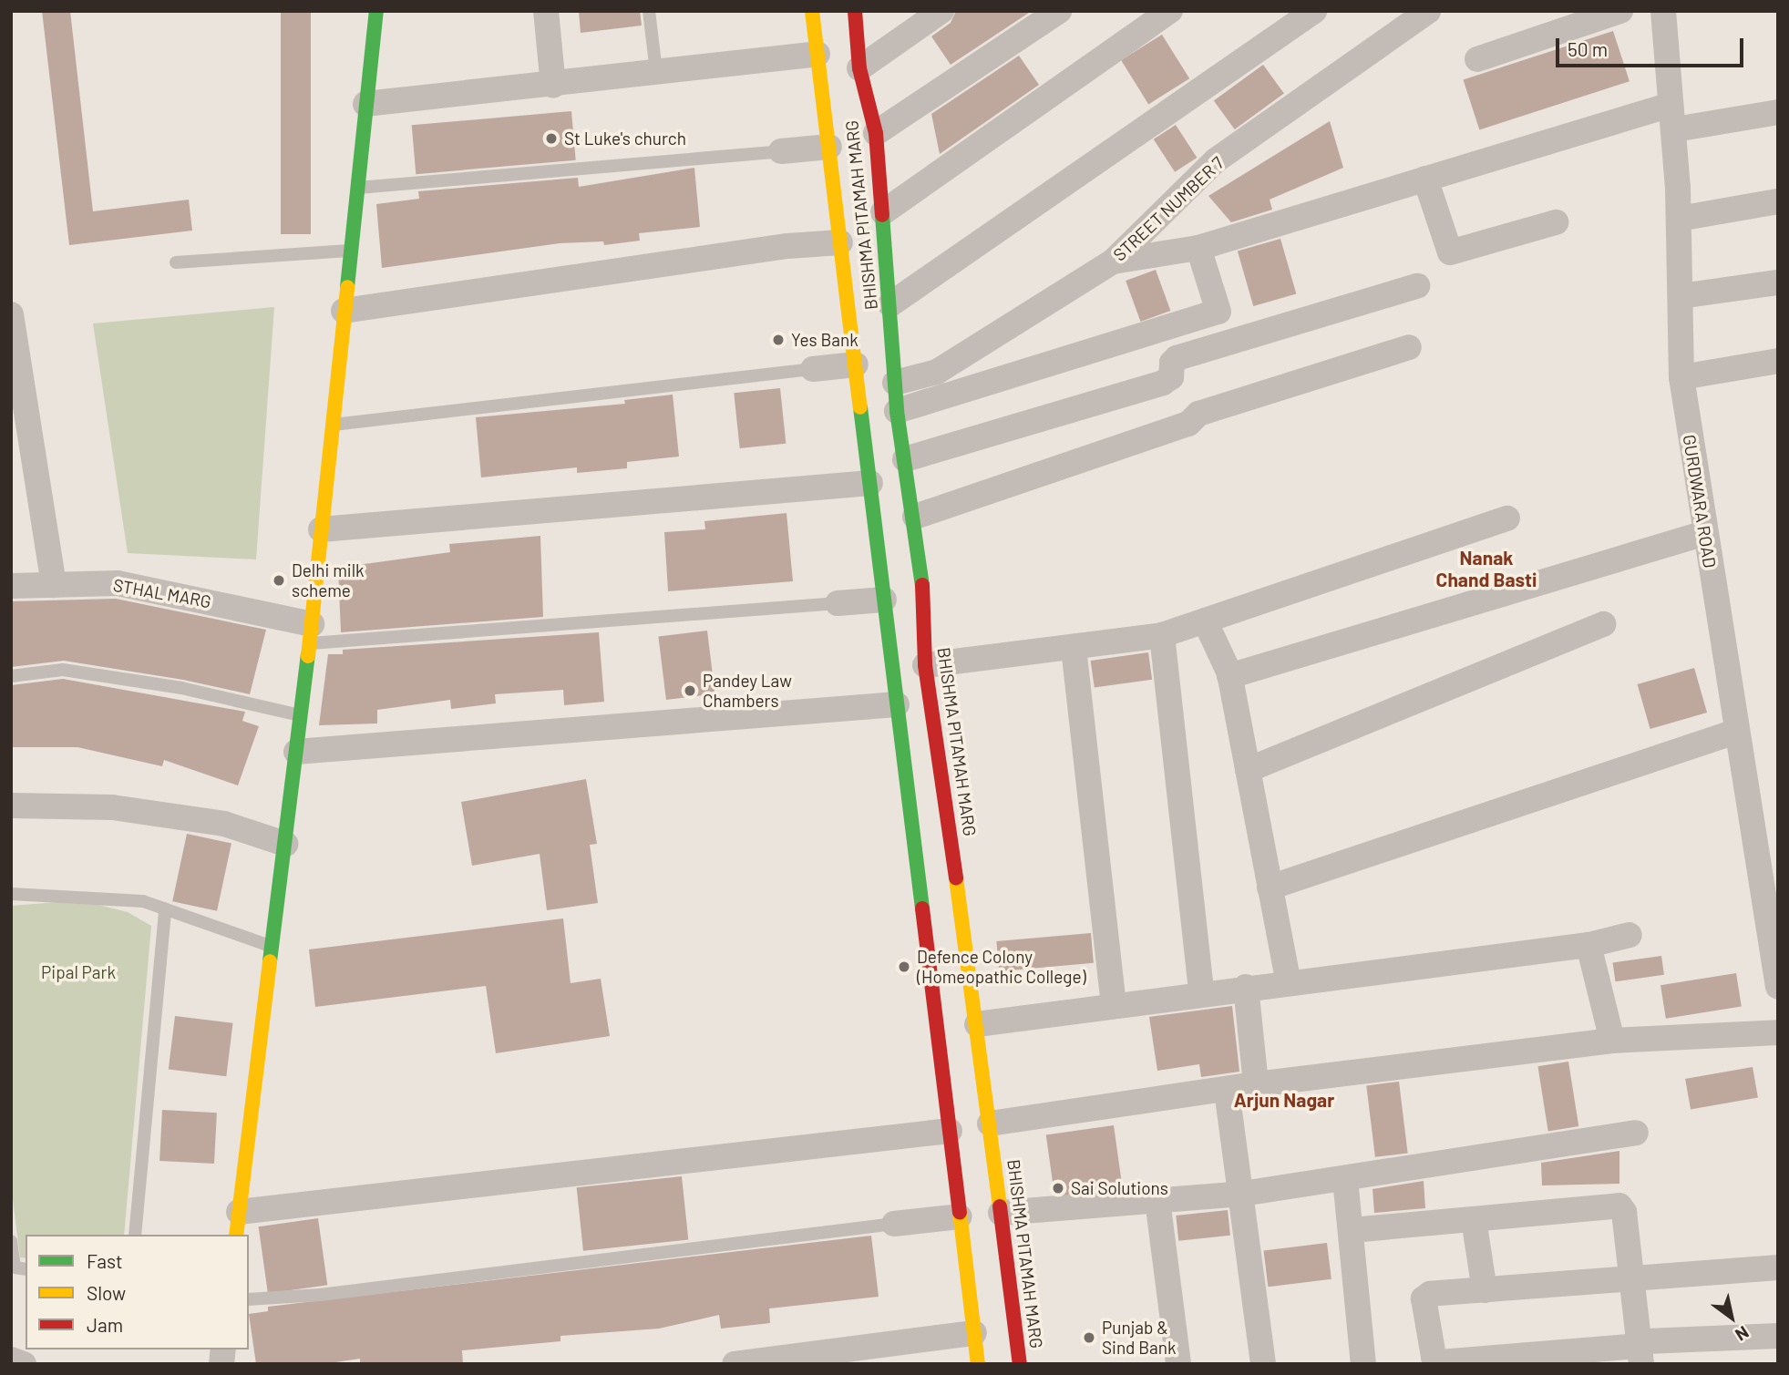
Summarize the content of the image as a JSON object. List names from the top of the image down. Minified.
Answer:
{"streets":{"main road":["BHISHMA PITAMAH MARG"],"street":["STREET NUMBER 7","GURDWARA ROAD","STHAL MARG"]},"crossings":[["STREET NUMBER 7","BHISHMA PITAMAH MARG"]],"districts":["Nanak Chand Basti","Arjun Nagar"],"parks":["Pipal Park"],"places":["St Luke's church","Yes Bank","Delhi milk scheme","Pandey Law Chambers","Defence Colony (Homeopathic College)","Sai Solutions","Punjab & Sind Bank"],"legend":["Fast","Slow","Jam"],"scale_bar":"50 m","north":"bottom right"}
